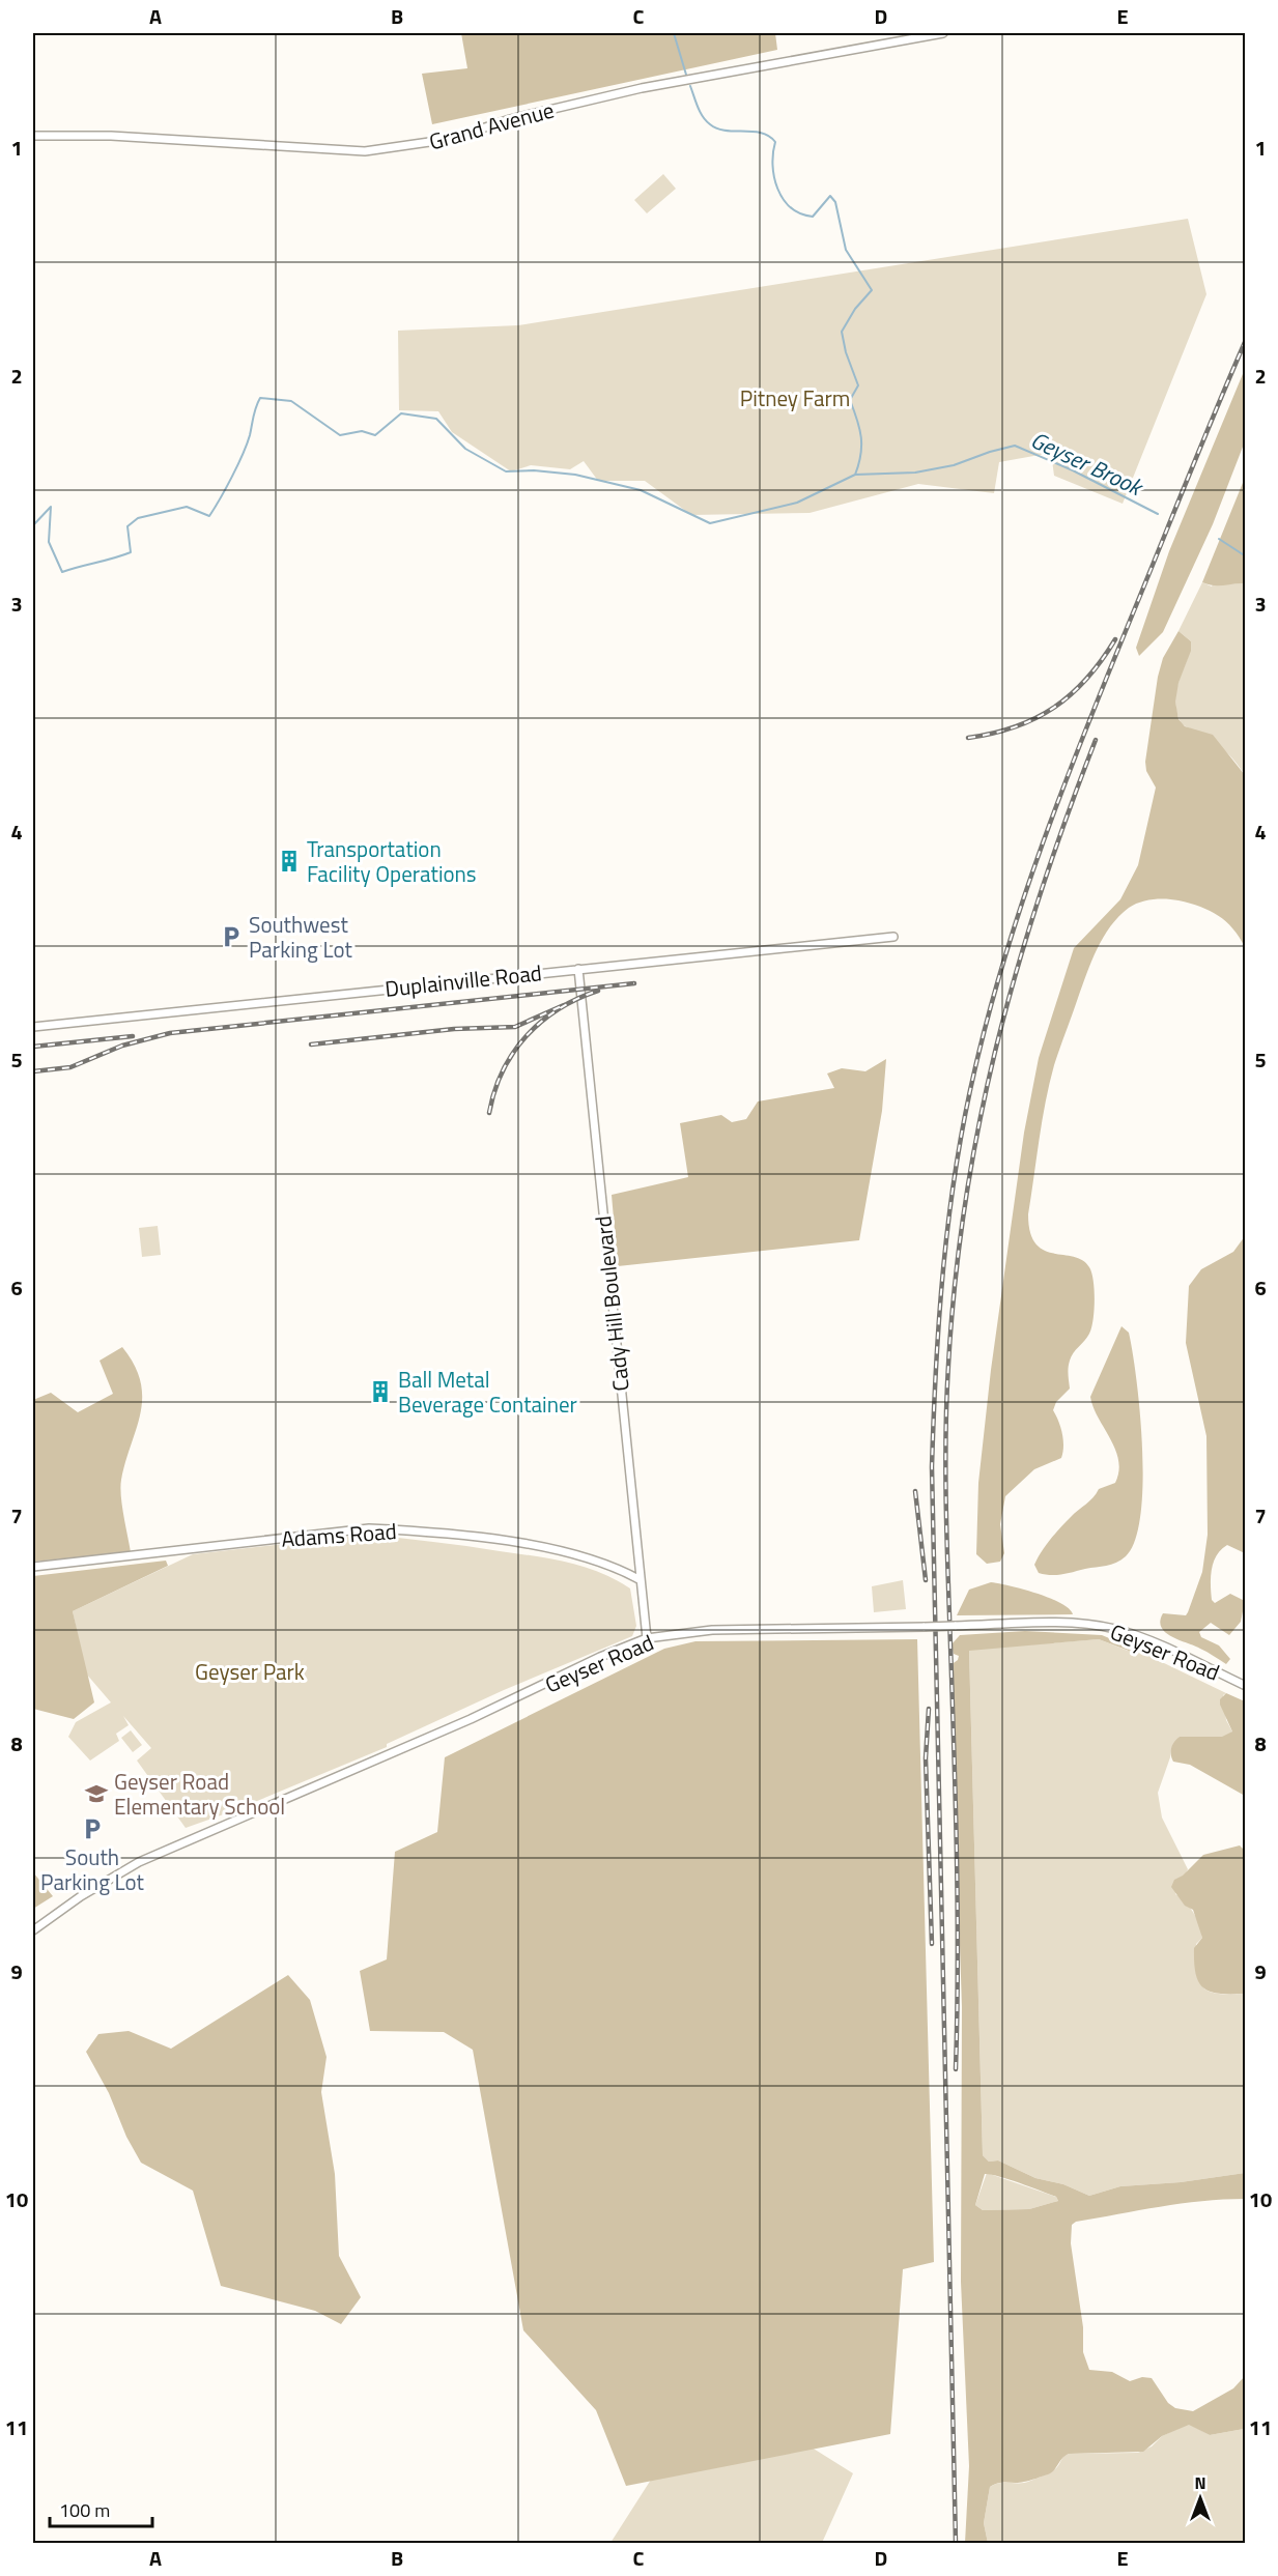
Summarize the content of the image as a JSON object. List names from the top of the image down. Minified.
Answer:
{"streets":{"street":["Grand Avenue","Duplainville Road","Cady Hill Boulevard","Adams Road","Geyser Road"]},"crossings":[["Duplainville Road","Cady Hill Boulevard"],["Cady Hill Boulevard","Adams Road"],["Cady Hill Boulevard","Geyser Road"]],"water":["Geyser Brook"],"parks":["Pitney Farm","Geyser Park"],"places":{"building":["Transportation Facility Operations","Ball Metal Beverage Container"],"parking":["Southwest Parking Lot","South Parking Lot"],"school or university":["Geyser Road Elementary School"]},"scale_bar":"100 m","north":"top","grid":{"columns":["A","B","C","D","E"],"rows":["1","2","3","4","5","6","7","8","9","10","11"]}}
